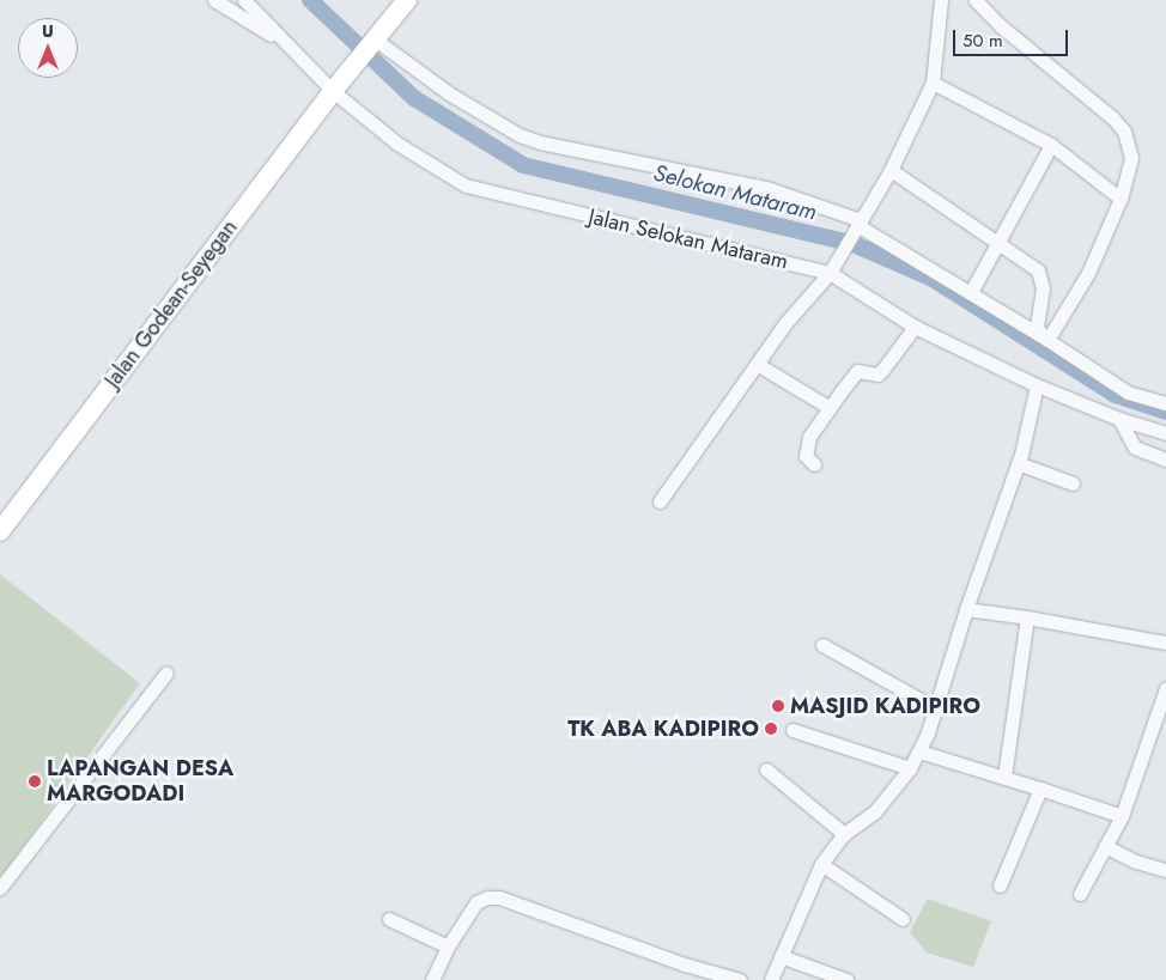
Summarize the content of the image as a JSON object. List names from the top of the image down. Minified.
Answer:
{"streets":{"main road":["Jalan Godean-Seyegan"],"street":["Jalan Selokan Mataram"]},"crossings":[["Jalan Selokan Mataram","Jalan Godean-Seyegan"]],"water":["Selokan Mataram"],"places":["MASJID KADIPIRO","TK ABA KADIPIRO","LAPANGAN DESA MARGODADI"],"scale_bar":"50 m","north":"top"}
